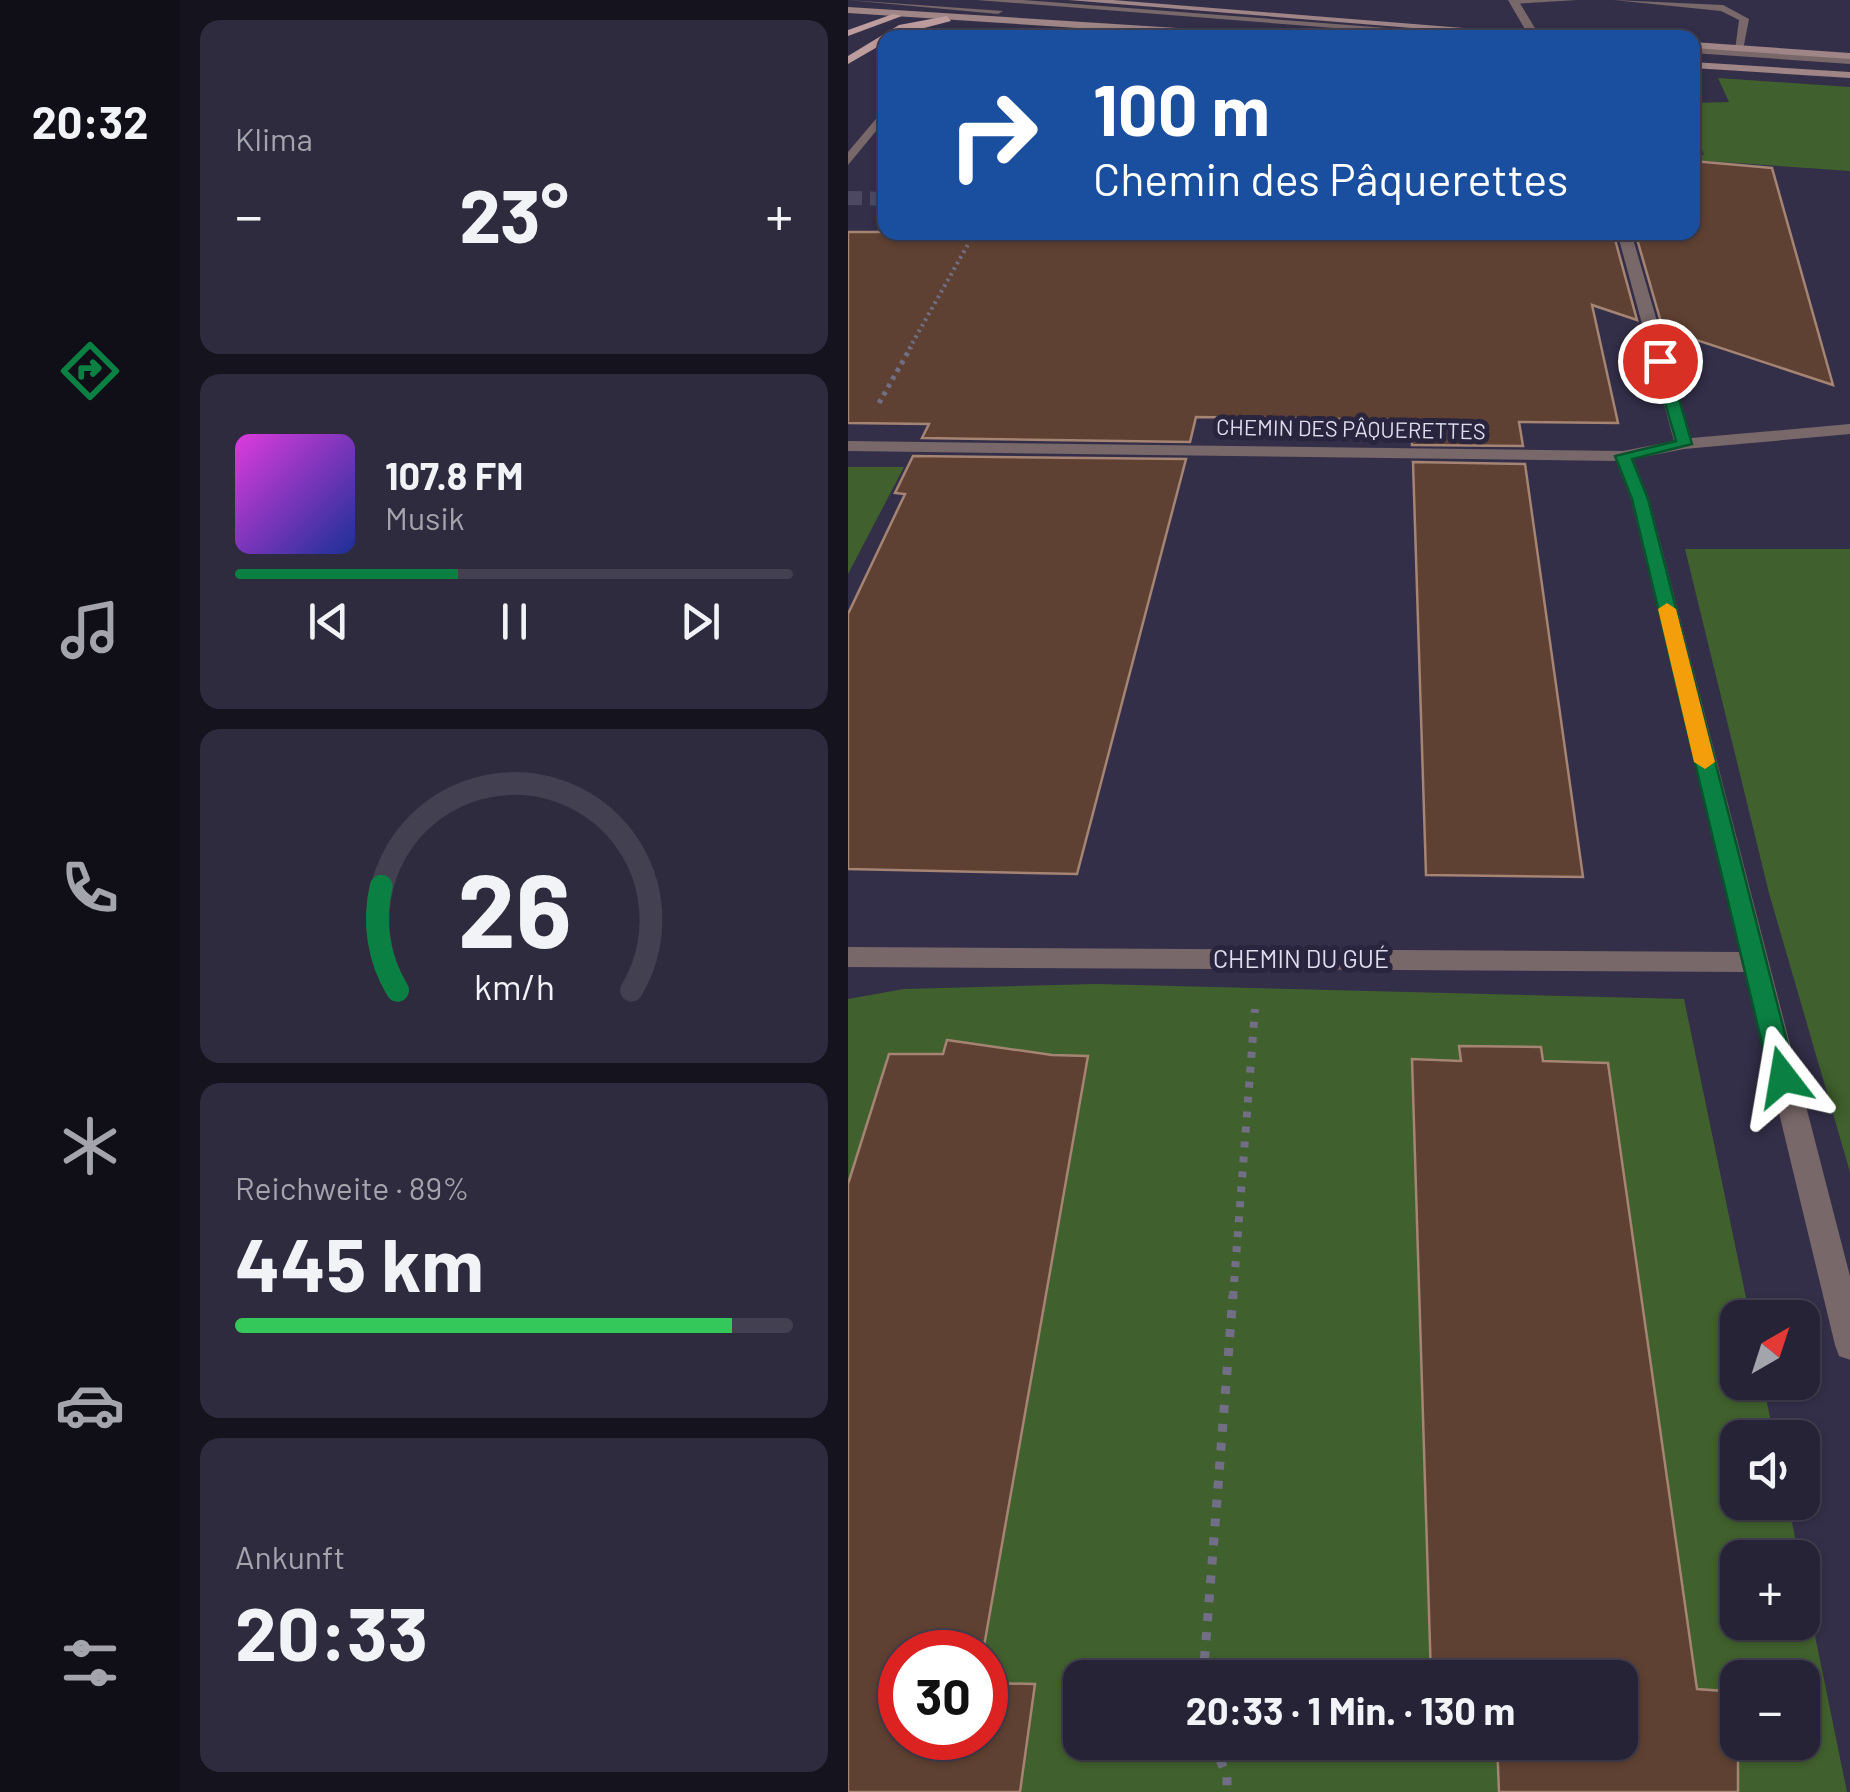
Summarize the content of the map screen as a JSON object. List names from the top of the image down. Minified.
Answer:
{"streets":{"street":["CHEMIN DES PÂQUERETTES","CHEMIN DU GUÉ"]},"north":"top right","page":{"tabs":"20:32","tile":["Klima",["Reichweite · 89%","445 km"],["Ankunft","20:33"]],"turn":["100 m","Chemin des Pâquerettes"],"heat":["−","23°","+"],"song":["107.8 FM","Musik"],"map_buttons":["+","−"],"limit":"30","trip":"20:33 · 1 Min. · 130 m","gauge":["26","km/h"]}}
